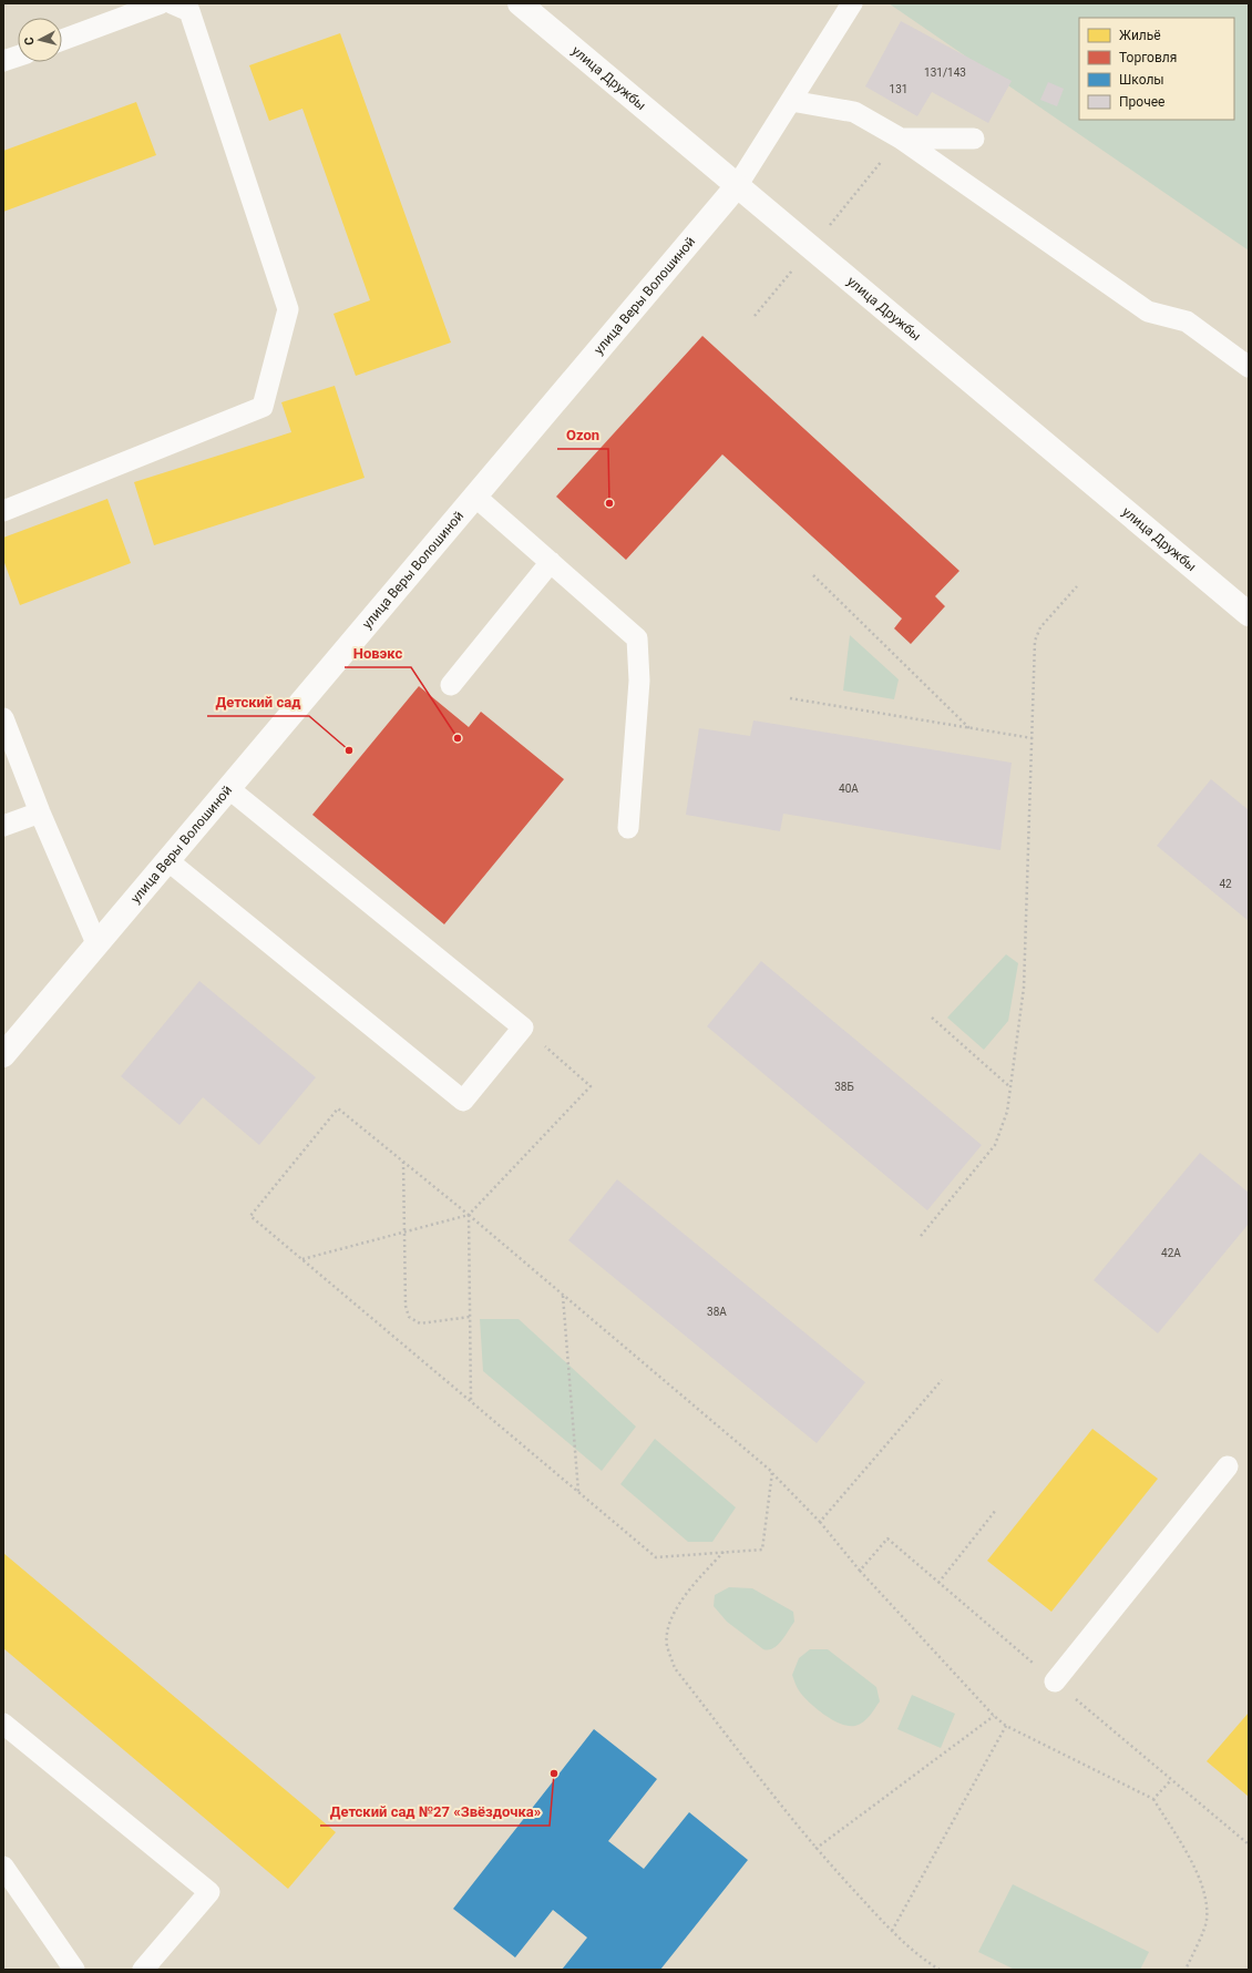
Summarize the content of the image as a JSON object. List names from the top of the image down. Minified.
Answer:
{"streets":{"street":["улица Дружбы","улица Веры Волошиной"]},"crossings":[["улица Дружбы","улица Веры Волошиной"]],"places":["Ozon","Новэкс","Детский сад","Детский сад №27 «Звёздочка»"],"house_numbers":["131/143","131","40А","42","38Б","42А","38А"],"legend":["Жильё","Торговля","Школы","Прочее"],"north":"left"}
